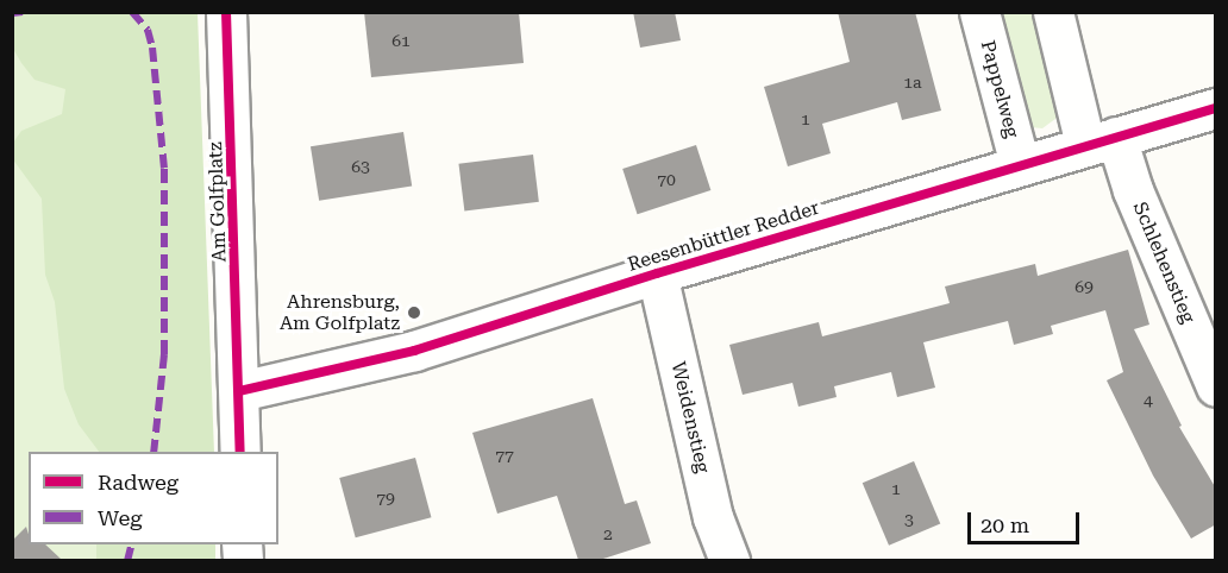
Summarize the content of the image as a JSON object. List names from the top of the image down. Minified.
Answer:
{"streets":{"street":["Pappelweg","Am Golfplatz","Reesenbüttler Redder","Schlehenstieg","Weidenstieg"]},"crossings":[["Pappelweg","Reesenbüttler Redder"],["Am Golfplatz","Reesenbüttler Redder"],["Reesenbüttler Redder","Schlehenstieg"],["Reesenbüttler Redder","Weidenstieg"]],"places":["Ahrensburg, Am Golfplatz"],"house_numbers":["61","1a","1","63","70","69","4","77","1","79","3","2"],"legend":["Radweg","Weg"],"scale_bar":"20 m"}
